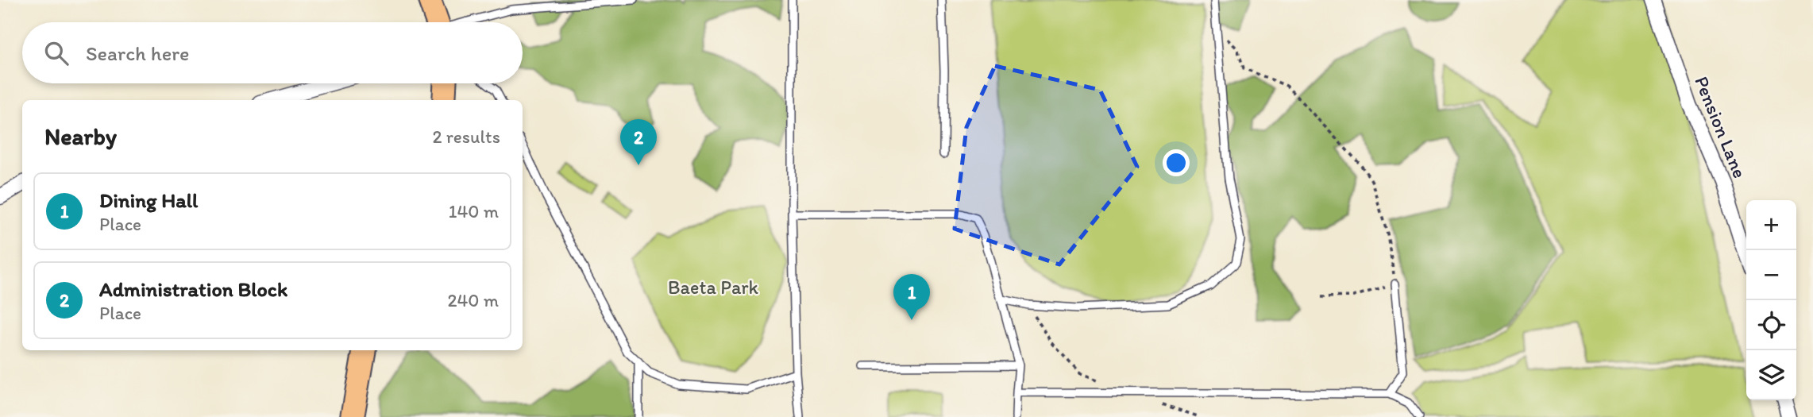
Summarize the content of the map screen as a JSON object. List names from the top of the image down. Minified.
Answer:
{"streets":{"street":["Pension Lane"]},"parks":["Baeta Park"],"page":{"search":"Search here","heading":["Nearby","2 results"],"pins":["2","1"],"list":[{"mark":"1","name":"Dining Hall","note":"Place","value":"140 m"},{"mark":"2","name":"Administration Block","note":"Place","value":"240 m"}],"map_buttons":["+","−"]}}
